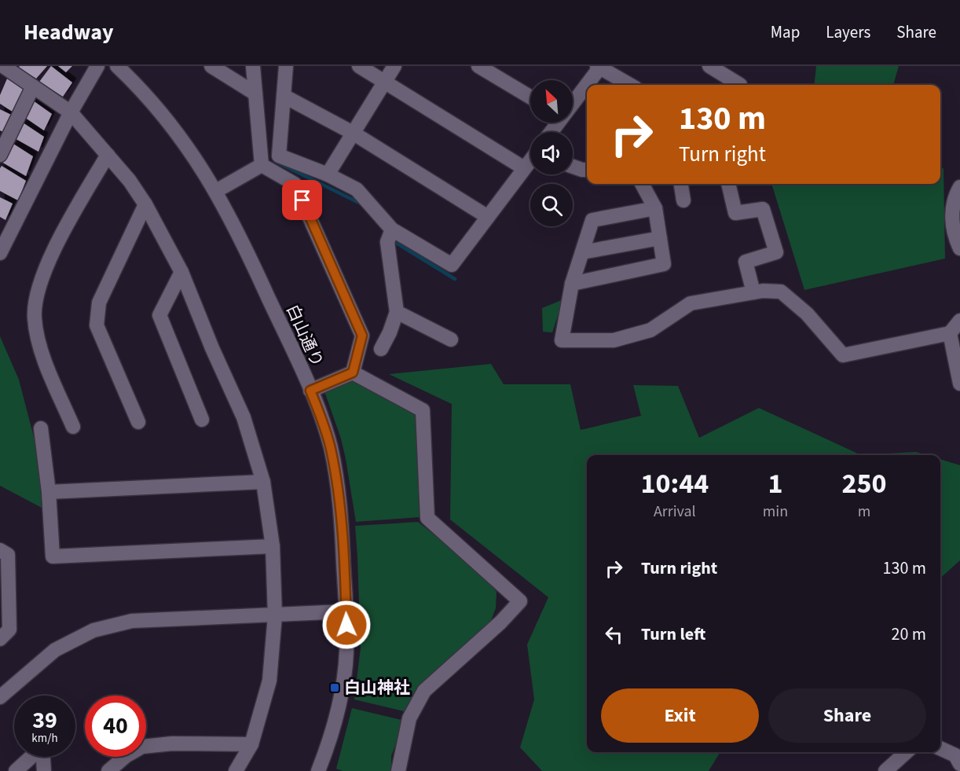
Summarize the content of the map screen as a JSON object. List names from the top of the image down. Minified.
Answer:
{"streets":{"street":["白山通り"]},"places":{"transit":["白山神社"]},"north":"top left","page":{"header":"Headway","nav":["Map","Layers","Share"],"turn":["130 m","Turn right"],"eta":["10:44","Arrival","1","min","250","m"],"list":[{"name":"Turn right","value":"130 m"},{"name":"Turn left","value":"20 m"}],"buttons":["Exit","Share"],"speed":"39 km/h","limit":"40"}}
